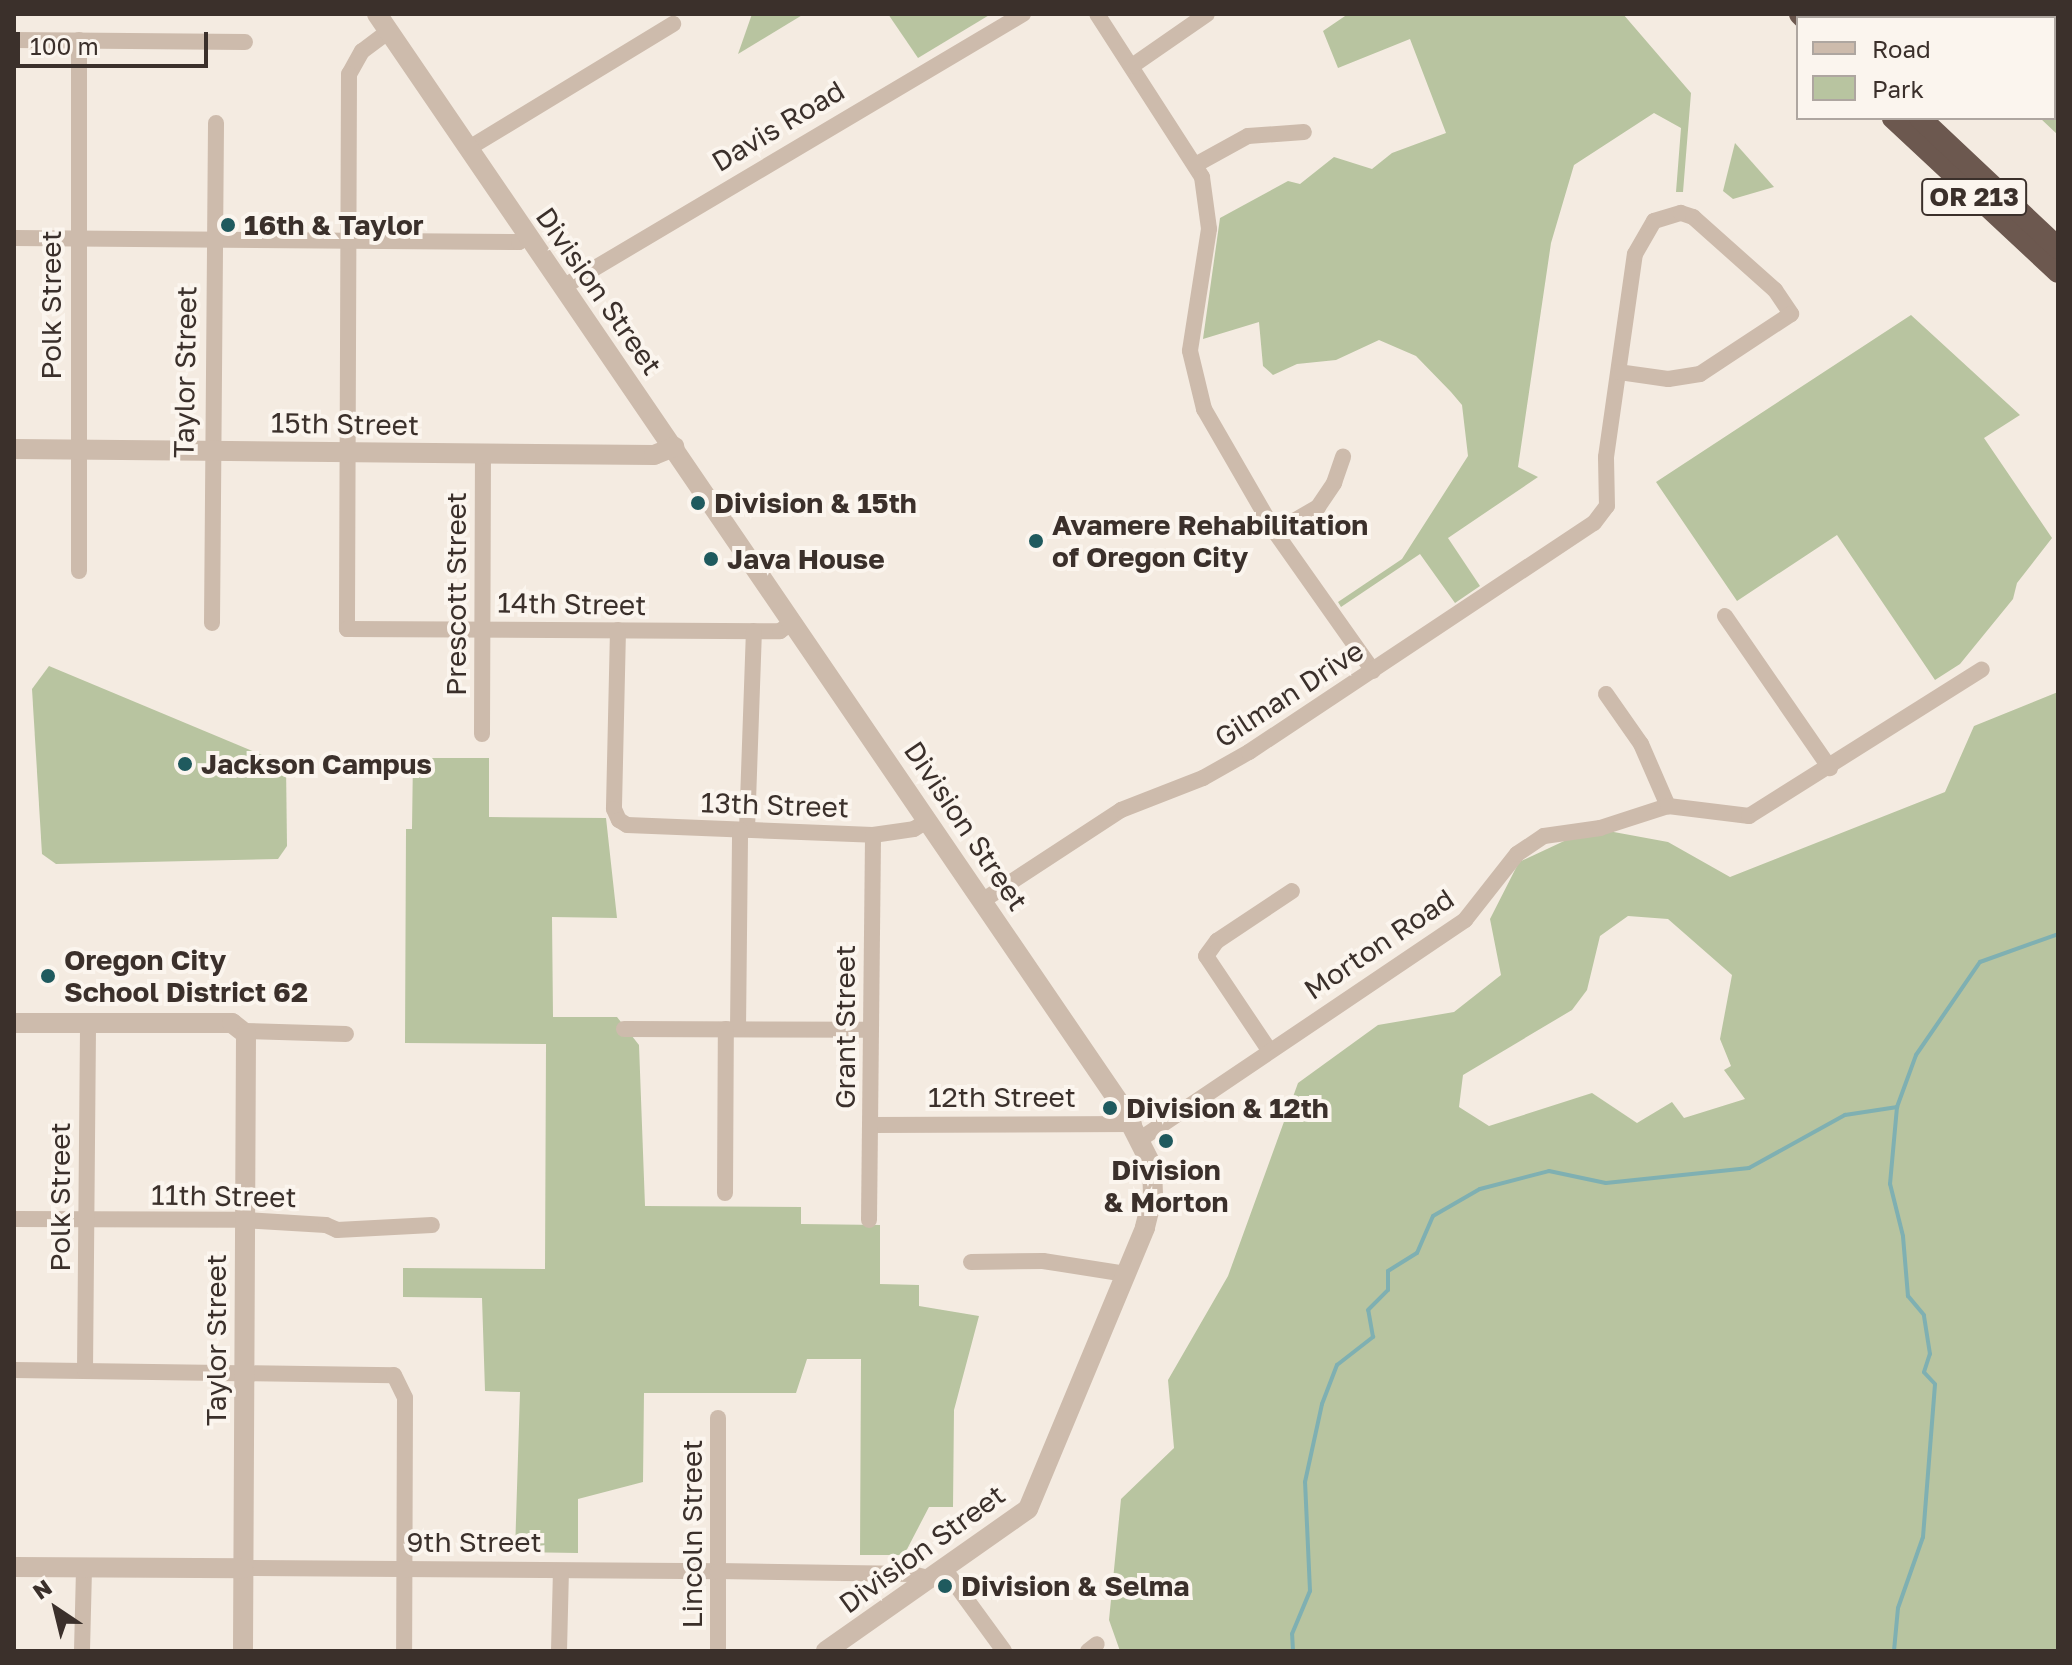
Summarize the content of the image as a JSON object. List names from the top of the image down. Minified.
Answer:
{"streets":{"highway":["OR 213"],"street":["Davis Road","Division Street","Polk Street","Taylor Street","15th Street","Prescott Street","14th Street","Gilman Drive","13th Street","Morton Road","Grant Street","12th Street","11th Street","Lincoln Street","9th Street"]},"crossings":[["Davis Road","Division Street"],["Division Street","15th Street"],["Division Street","14th Street"],["Division Street","Gilman Drive"],["Division Street","13th Street"],["Division Street","Morton Road"],["Division Street","12th Street"],["Division Street","9th Street"],["Polk Street","15th Street"],["Polk Street","11th Street"],["Taylor Street","15th Street"],["Taylor Street","11th Street"],["Taylor Street","9th Street"],["15th Street","Prescott Street"],["15th Street","14th Street"],["Prescott Street","14th Street"],["14th Street","13th Street"],["13th Street","Grant Street"],["Morton Road","12th Street"],["Grant Street","12th Street"],["Lincoln Street","9th Street"]],"places":["16th & Taylor","Division & 15th","Avamere Rehabilitation of Oregon City","Java House","Jackson Campus","Oregon City School District 62","Division & 12th","Division & Morton","Division & Selma"],"legend":["Road","Park"],"scale_bar":"100 m","north":"top left"}
